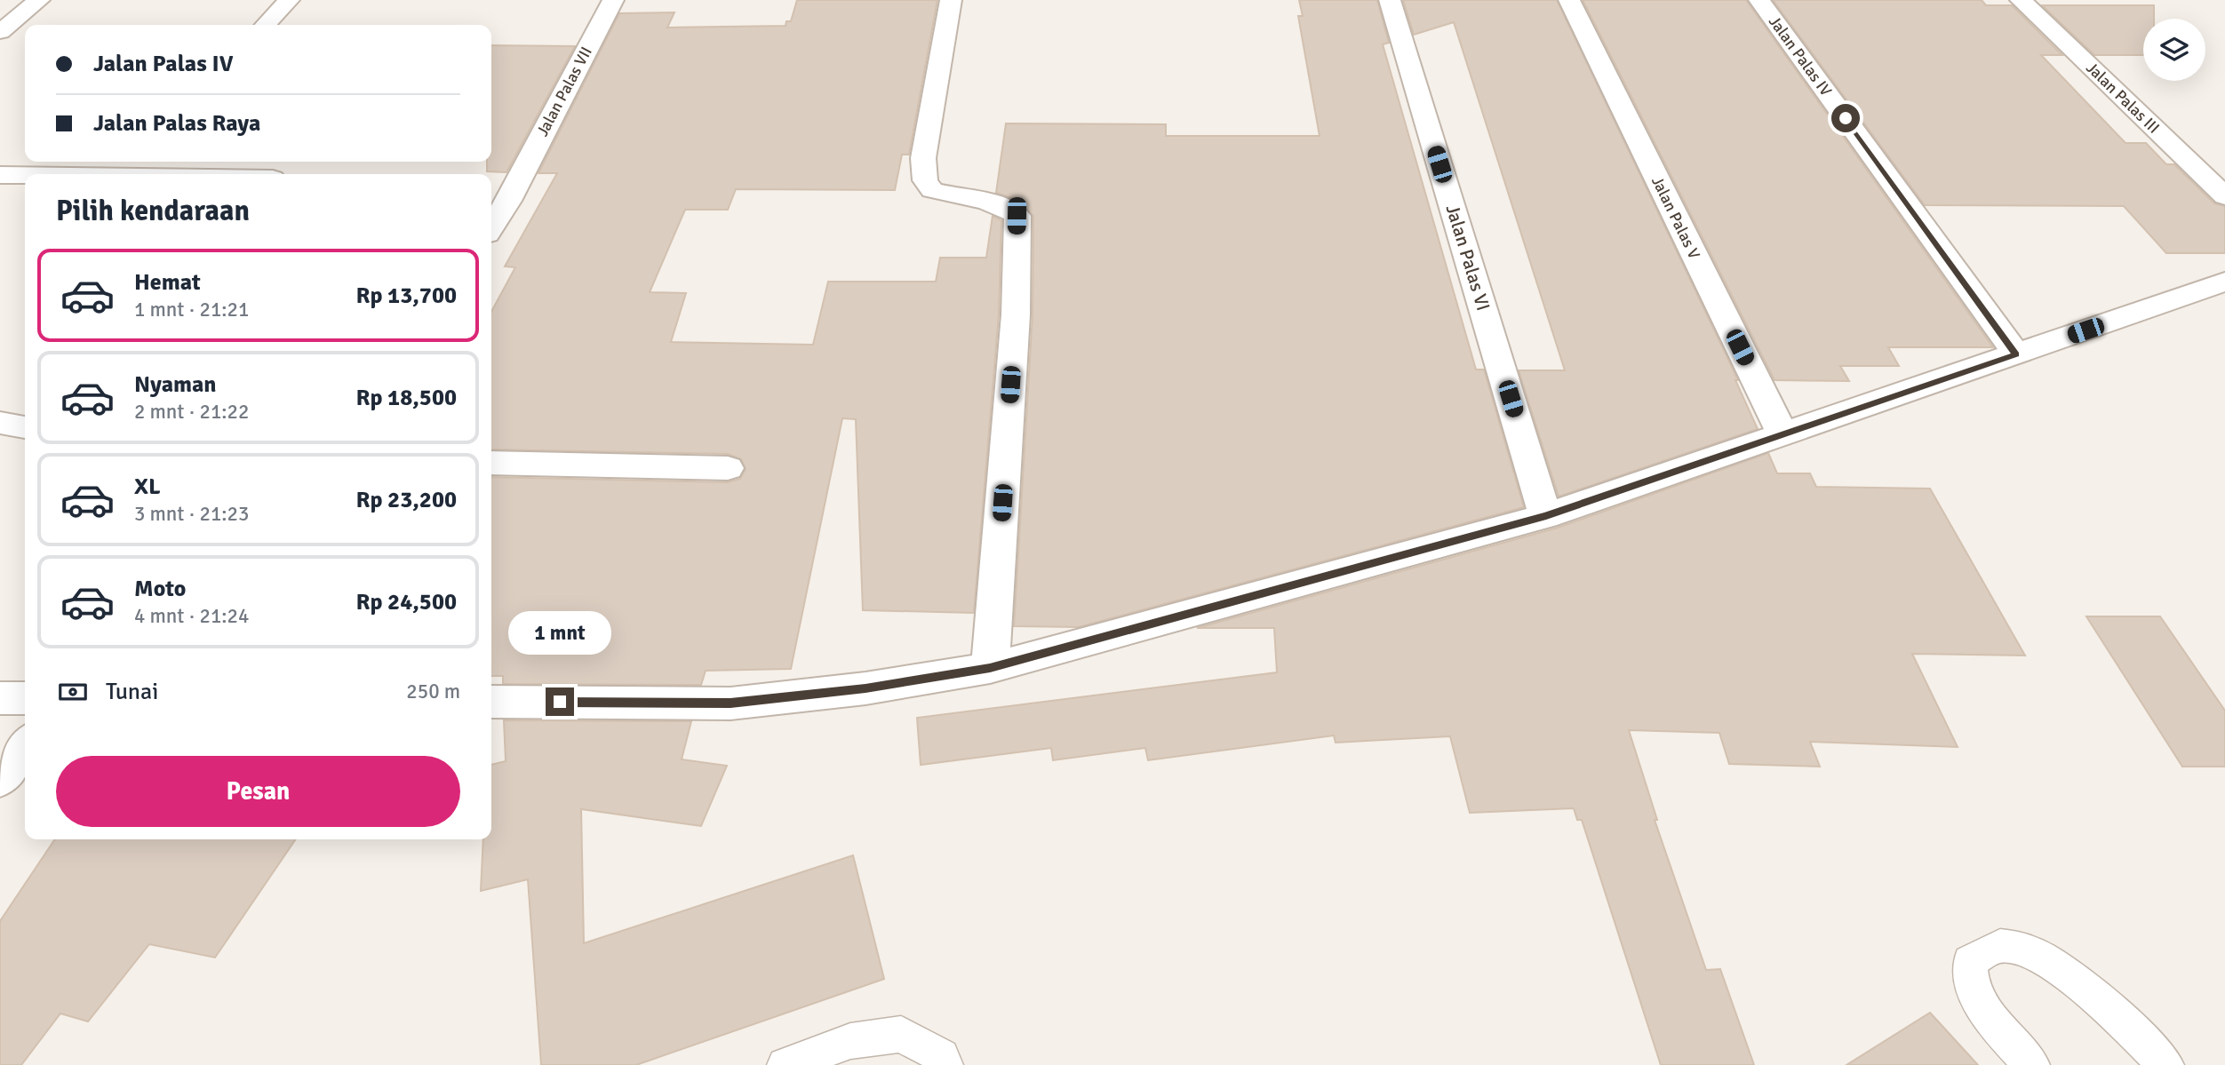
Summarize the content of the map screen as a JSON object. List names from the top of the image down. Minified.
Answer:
{"streets":{"street":["Jalan Palas IV","Jalan Palas VII","Jalan Palas III","Jalan Palas V","Jalan Palas VI"]},"page":{"banner":["Jalan Palas IV","Jalan Palas Raya"],"heading":"Pilih kendaraan","list":[{"name":"Hemat","note":"1 mnt · 21:21","value":"Rp 13,700"},{"name":"Nyaman","note":"2 mnt · 21:22","value":"Rp 18,500"},{"name":"XL","note":"3 mnt · 21:23","value":"Rp 23,200"},{"name":"Moto","note":"4 mnt · 21:24","value":"Rp 24,500"}],"bubble":"1 mnt","pay":["Tunai","250 m"],"buttons":"Pesan"}}
